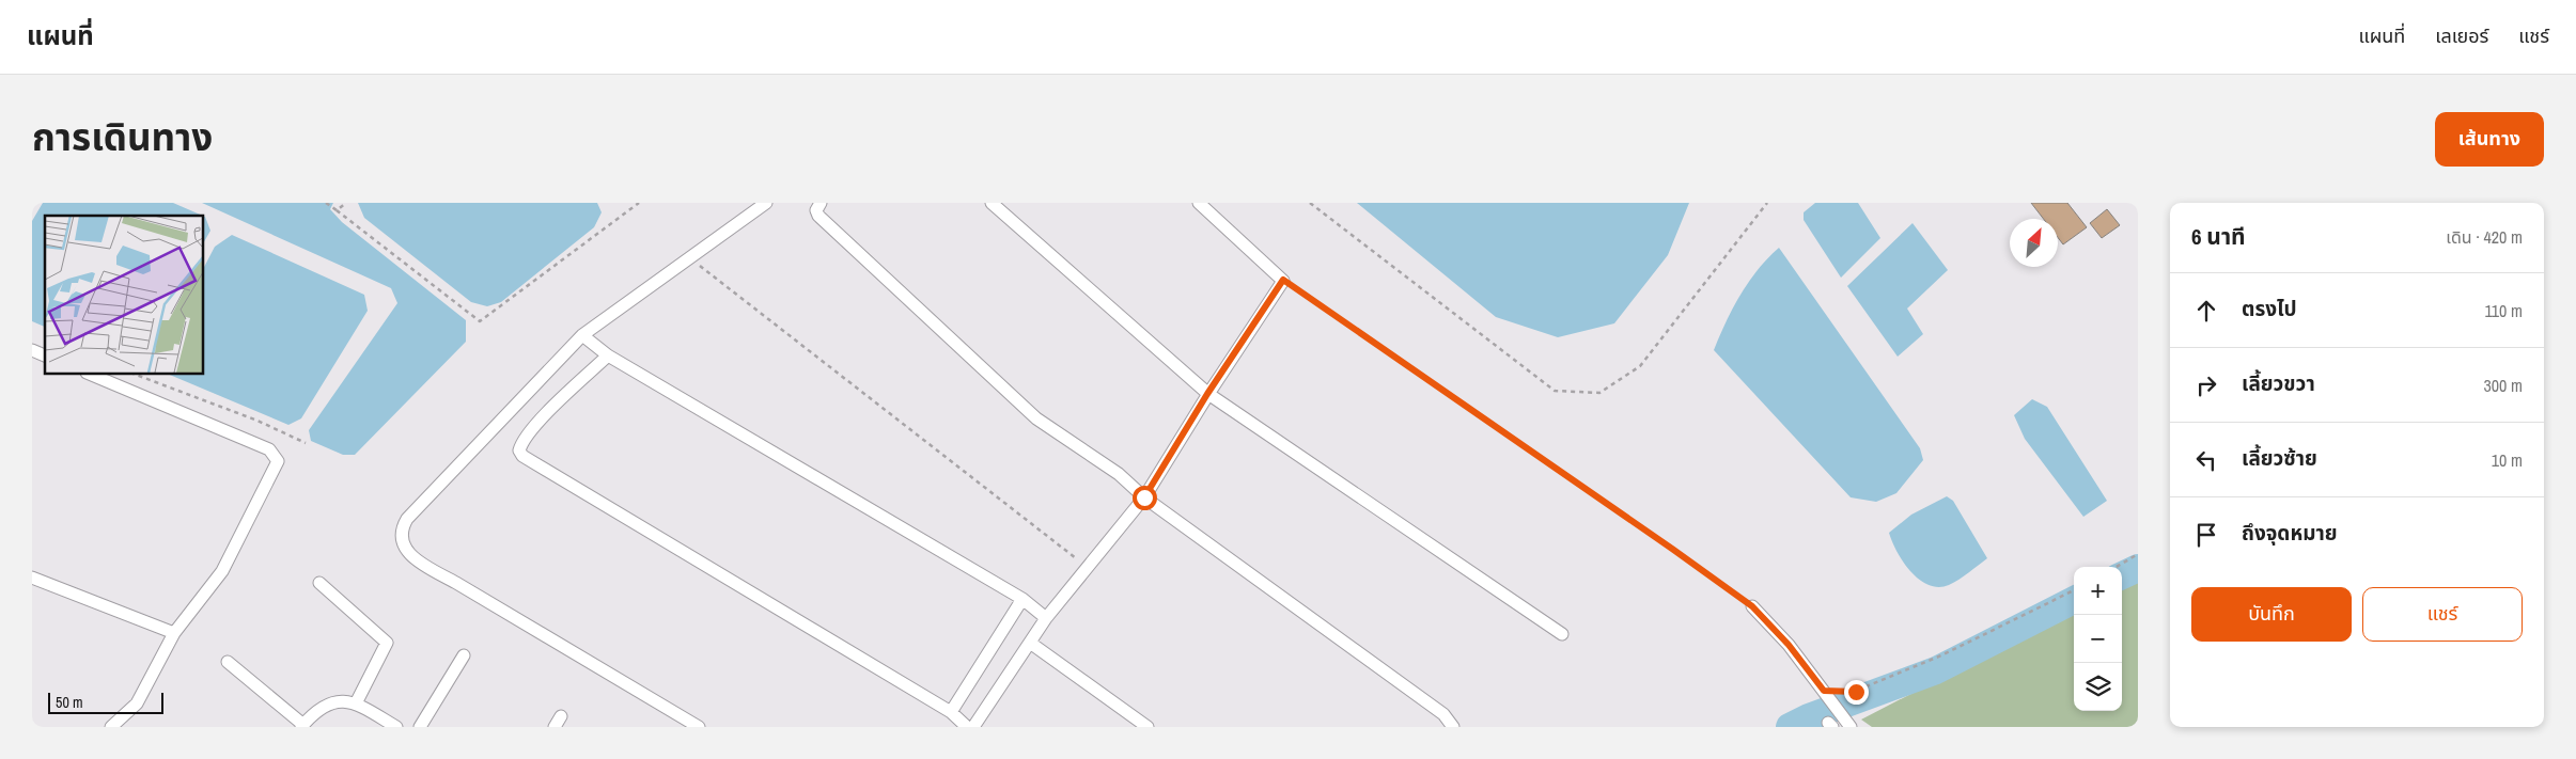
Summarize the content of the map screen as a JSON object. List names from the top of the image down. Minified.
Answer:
{"scale_bar":"50 m","north":"top right","page":{"header":"แผนที่","nav":["แผนที่","เลเยอร์","แชร์"],"title":"การเดินทาง","buttons":["เส้นทาง",["บันทึก","แชร์"]],"heading":["6 นาที","เดิน · 420 m"],"list":[["ตรงไป","110 m"],["เลี้ยวขวา","300 m"],["เลี้ยวซ้าย","10 m"],"ถึงจุดหมาย"],"map_buttons":["+","−"],"scale":"50 m"}}
